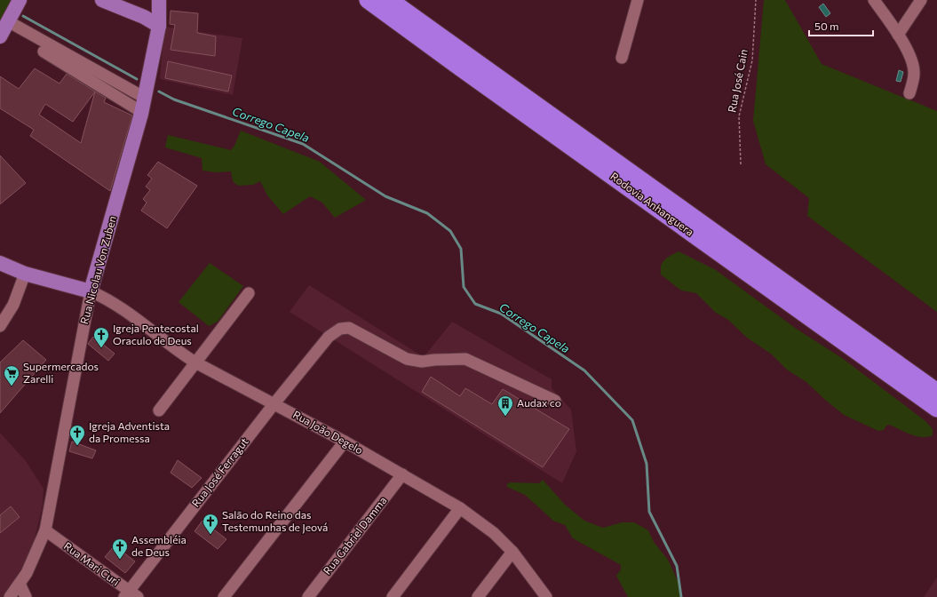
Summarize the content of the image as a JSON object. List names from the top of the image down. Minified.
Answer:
{"streets":{"highway":["Rodovia Anhanguera"],"main road":["Rua Nicolau Von Zuben"],"street":["Rua João Degelo","Rua José Ferragut","Rua Gabriel Damma","Rua Mari Curi"],"path":["Rua José Cain"]},"crossings":[["Rua Nicolau Von Zuben","Rua João Degelo"],["Rua Nicolau Von Zuben","Rua Mari Curi"],["Rua João Degelo","Rua José Ferragut"],["Rua João Degelo","Rua Gabriel Damma"],["Rua José Ferragut","Rua Mari Curi"]],"water":["Corrego Capela"],"places":{"church":["Igreja Pentecostal Oraculo de Deus","Igreja Adventista da Promessa","Salão do Reino das Testemunhas de Jeová","Assembléia de Deus"],"supermarket":["Supermercados Zarelli"],"building":["Audax co"]},"scale_bar":"50 m"}
